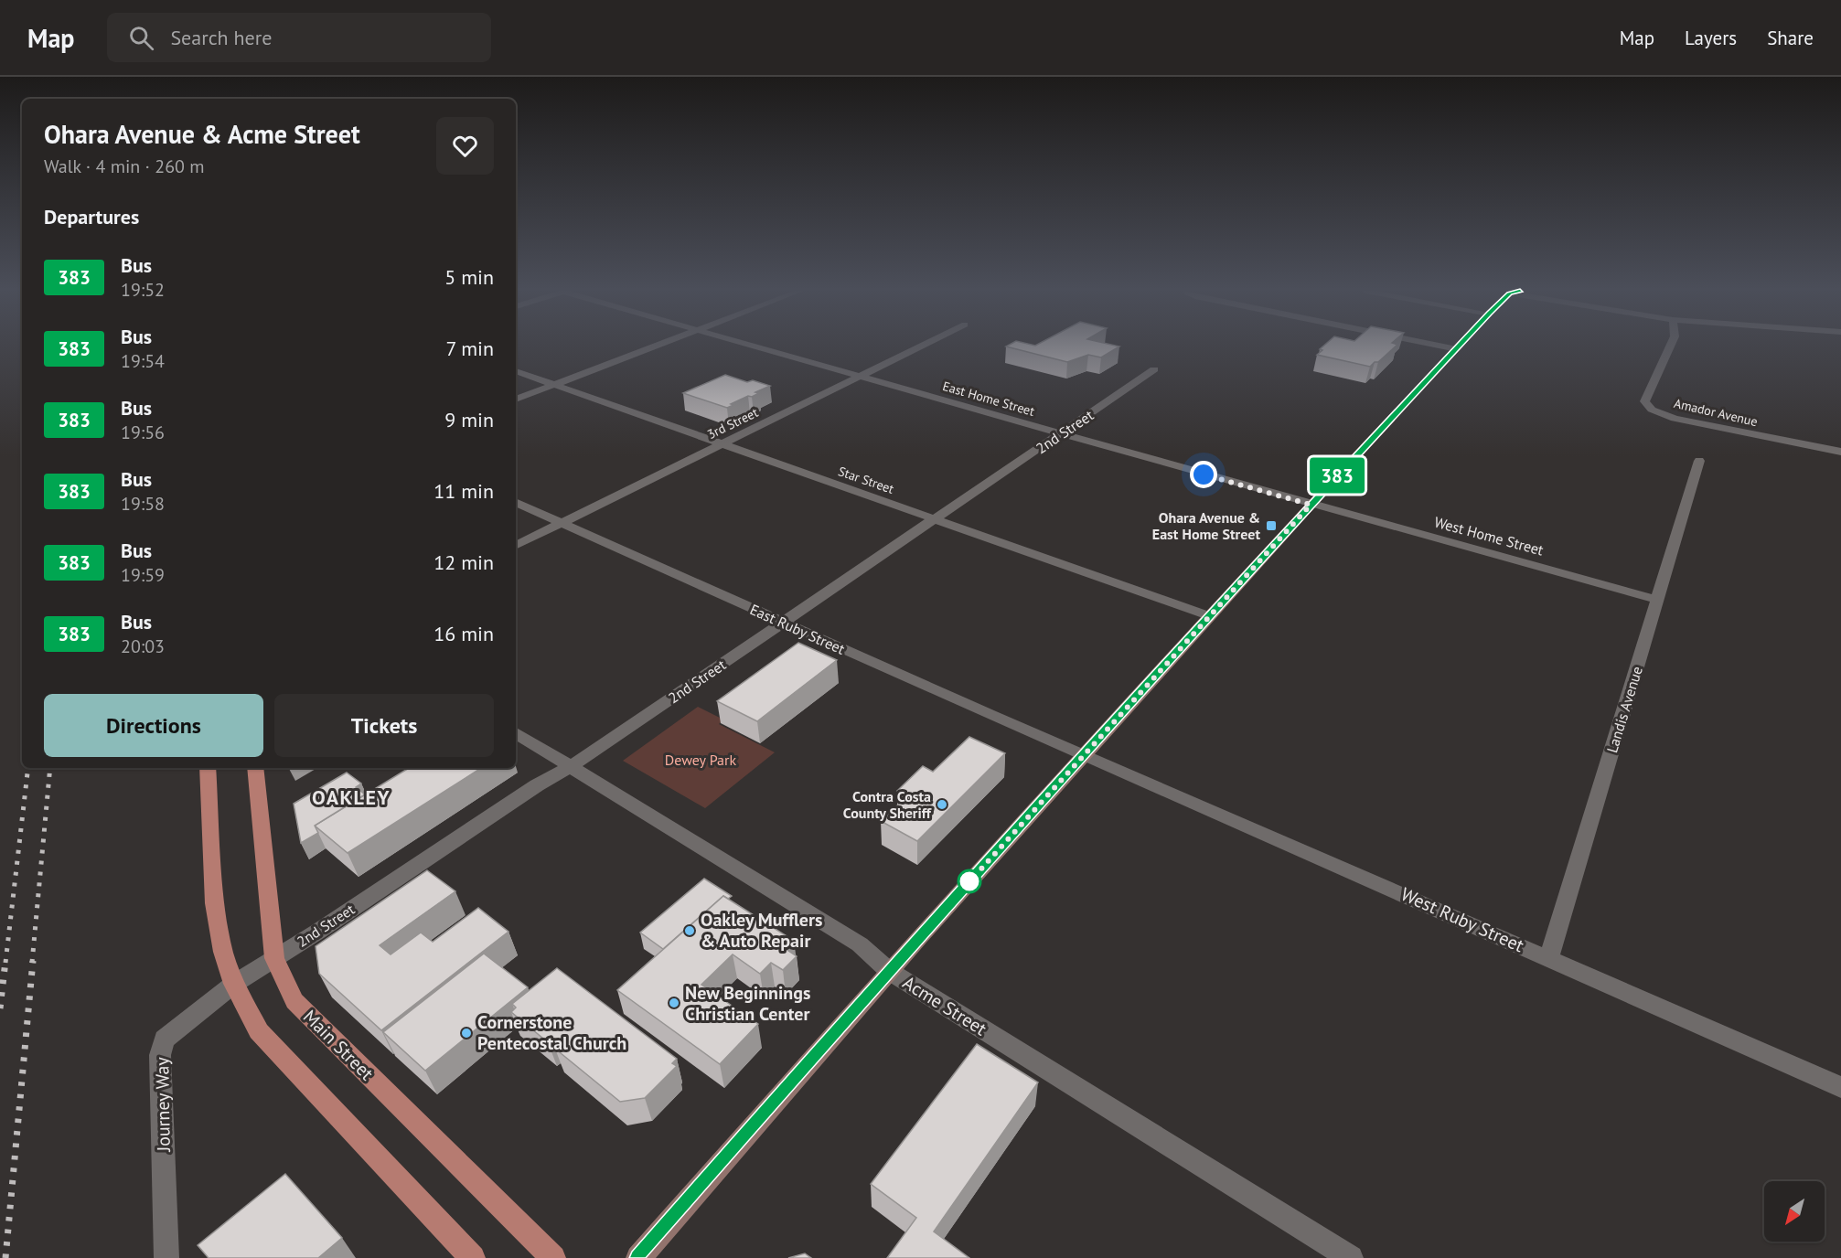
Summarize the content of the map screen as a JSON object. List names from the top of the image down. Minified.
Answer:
{"streets":{"main road":["Main Street"],"street":["East Home Street","Amador Avenue","3rd Street","2nd Street","Star Street","West Home Street","East Ruby Street","Landis Avenue","West Ruby Street","Acme Street","Journey Way"]},"crossings":[["East Home Street","3rd Street"],["East Home Street","2nd Street"],["East Home Street","West Home Street"],["3rd Street","Star Street"],["3rd Street","East Ruby Street"],["2nd Street","Star Street"],["2nd Street","East Ruby Street"],["2nd Street","Acme Street"],["2nd Street","Main Street"],["2nd Street","Journey Way"],["West Home Street","Landis Avenue"],["East Ruby Street","West Ruby Street"],["Landis Avenue","West Ruby Street"]],"districts":["OAKLEY"],"parks":["Dewey Park"],"places":{"transit":["Ohara Avenue & East Home Street"],"other":["Contra Costa County Sheriff","Oakley Mufflers & Auto Repair","New Beginnings Christian Center","Cornerstone Pentecostal Church"]},"lines":["bus line 383"],"north":"bottom left","page":{"header":"Map","search":"Search here","nav":["Map","Layers","Share"],"on_map":"383","heading":[["Ohara Avenue & Acme Street","Walk · 4 min · 260 m"],"Departures"],"list":[{"mark":"383","name":"Bus","note":"19:52","value":"5 min"},{"mark":"383","name":"Bus","note":"19:54","value":"7 min"},{"mark":"383","name":"Bus","note":"19:56","value":"9 min"},{"mark":"383","name":"Bus","note":"19:58","value":"11 min"},{"mark":"383","name":"Bus","note":"19:59","value":"12 min"},{"mark":"383","name":"Bus","note":"20:03","value":"16 min"}],"buttons":["Directions","Tickets"]}}
